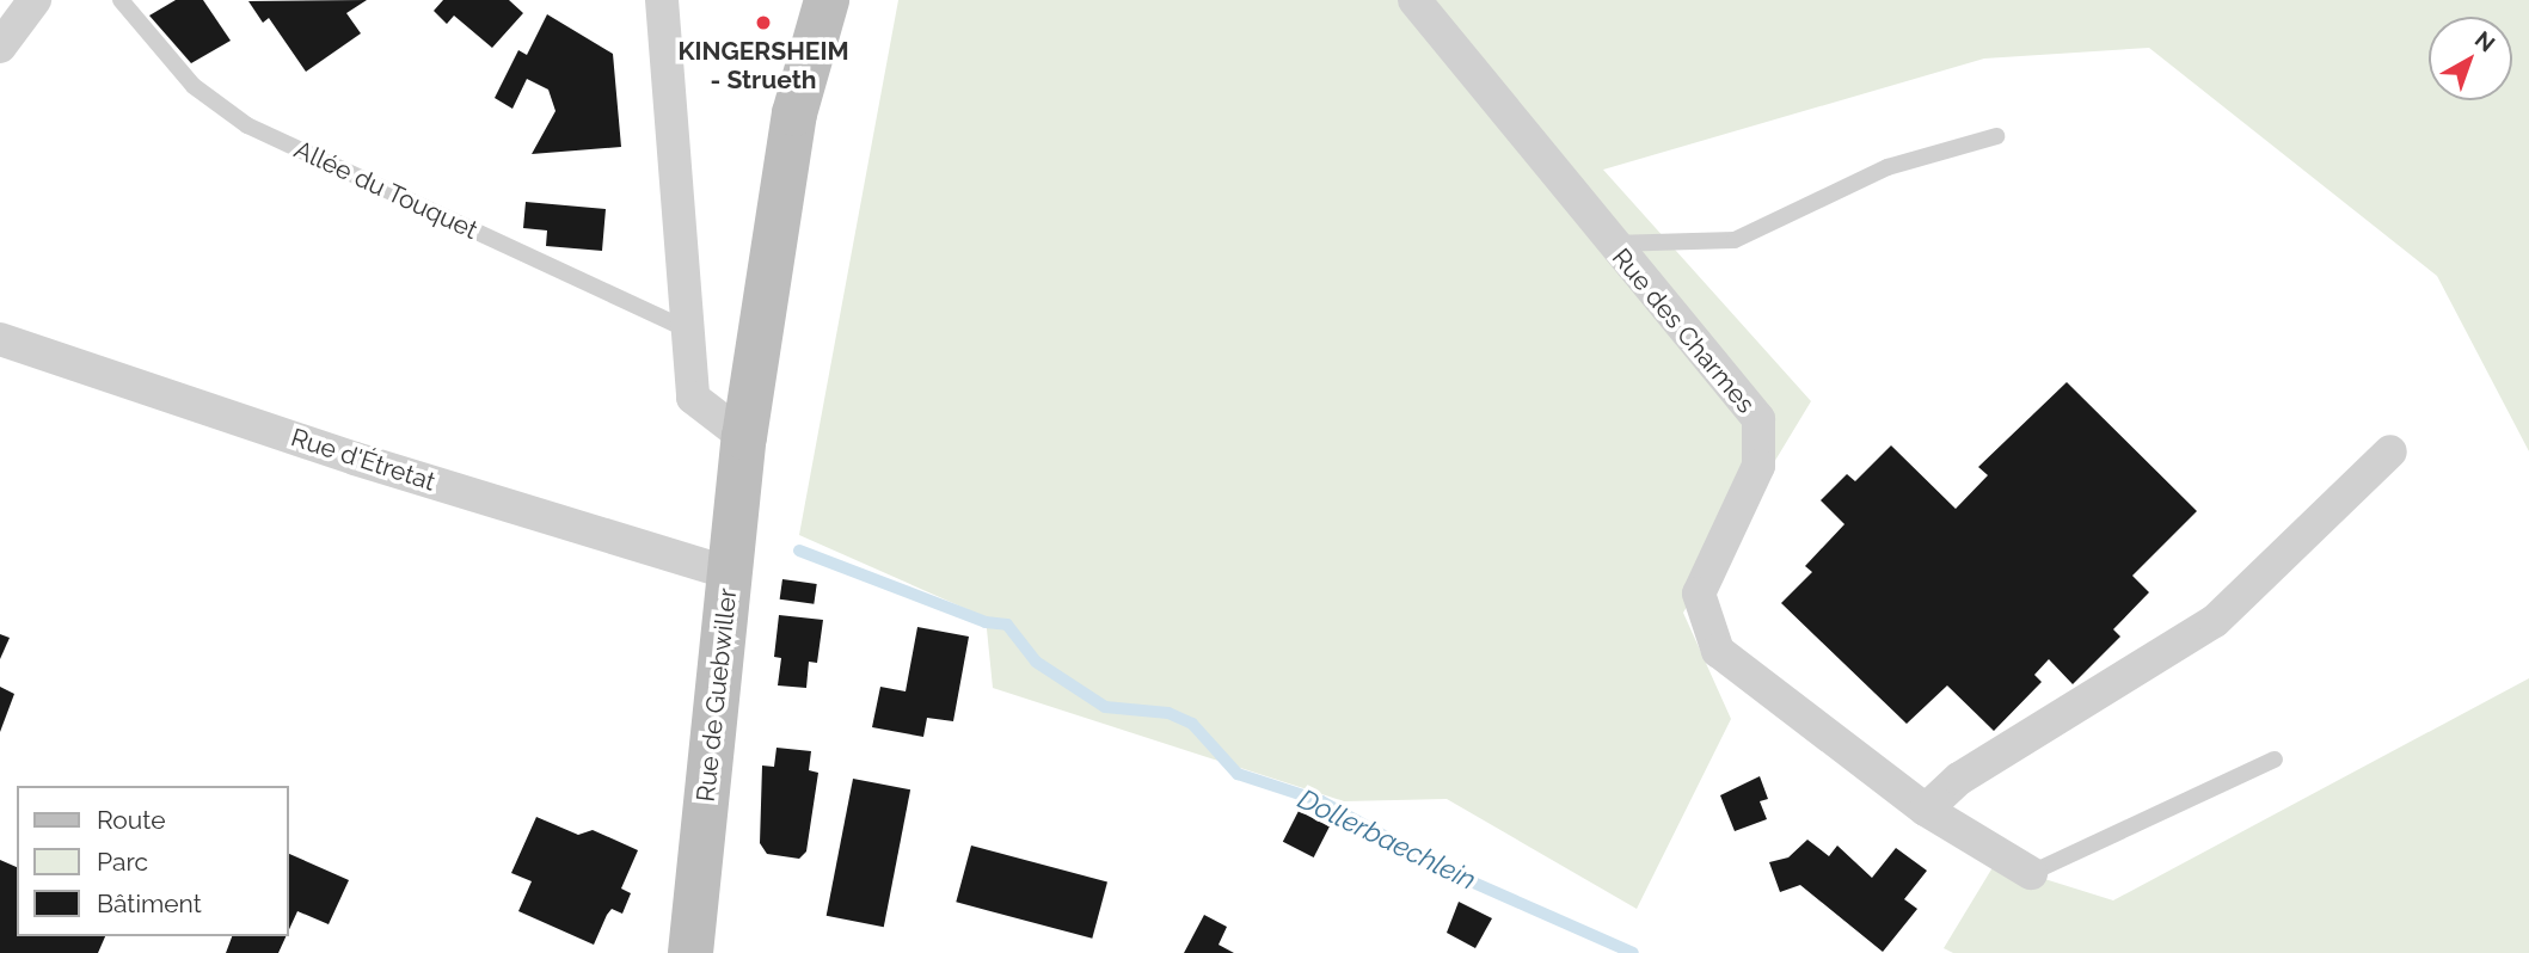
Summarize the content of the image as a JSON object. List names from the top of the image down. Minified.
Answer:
{"streets":{"main road":["Rue de Guebwiller"],"street":["Rue des Charmes","Rue d'Étretat"],"lane":["Allée du Touquet"]},"crossings":[["Rue d'Étretat","Rue de Guebwiller"]],"water":["Dollerbaechlein"],"places":["KINGERSHEIM - Strueth"],"legend":["Route","Parc","Bâtiment"],"north":"top right"}
